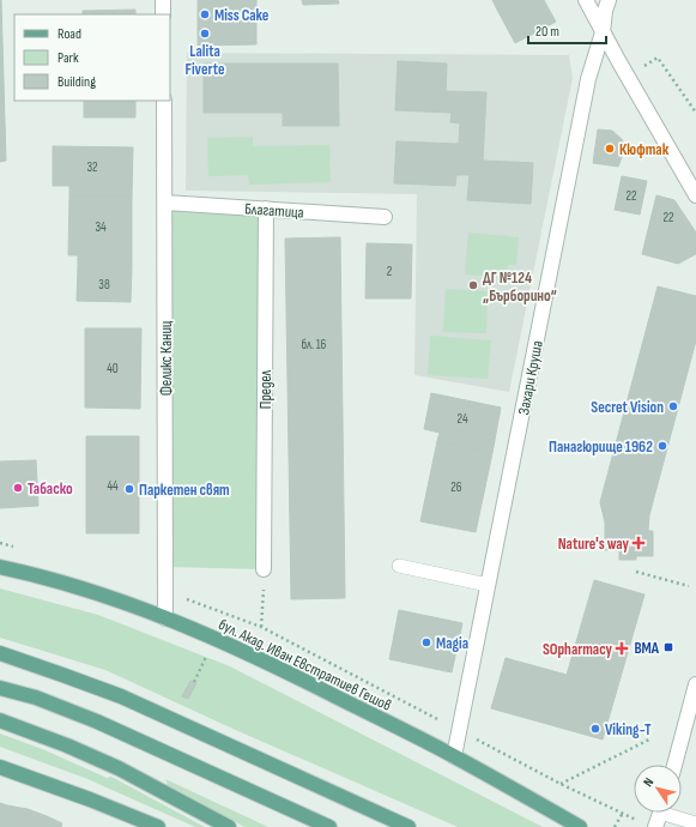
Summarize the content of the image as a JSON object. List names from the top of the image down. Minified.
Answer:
{"streets":{"main road":["бул. Акад. Иван Евстратиев Гешов"],"street":["Благатица","Феликс Каниц","Захари Круша","Предел"]},"crossings":[["Благатица","Феликс Каниц"],["Благатица","Предел"],["Феликс Каниц","бул. Акад. Иван Евстратиев Гешов"],["Захари Круша","бул. Акад. Иван Евстратиев Гешов"]],"places":{"other":["Miss Cake","Lalita Fiverte","Кюфтак","ДГ №124 „Бърборино“","Secret Vision","Панагюрище 1962","Табаско","Паркетен свят","Magia","Viking-T"],"health":["Nature's way","SOpharmacy"],"transit":["ВМА"]},"house_numbers":["32","22","22","34","2","38","бл. 16","40","24","44","26"],"legend":["Road","Park","Building"],"scale_bar":"20 m","north":"top left"}
